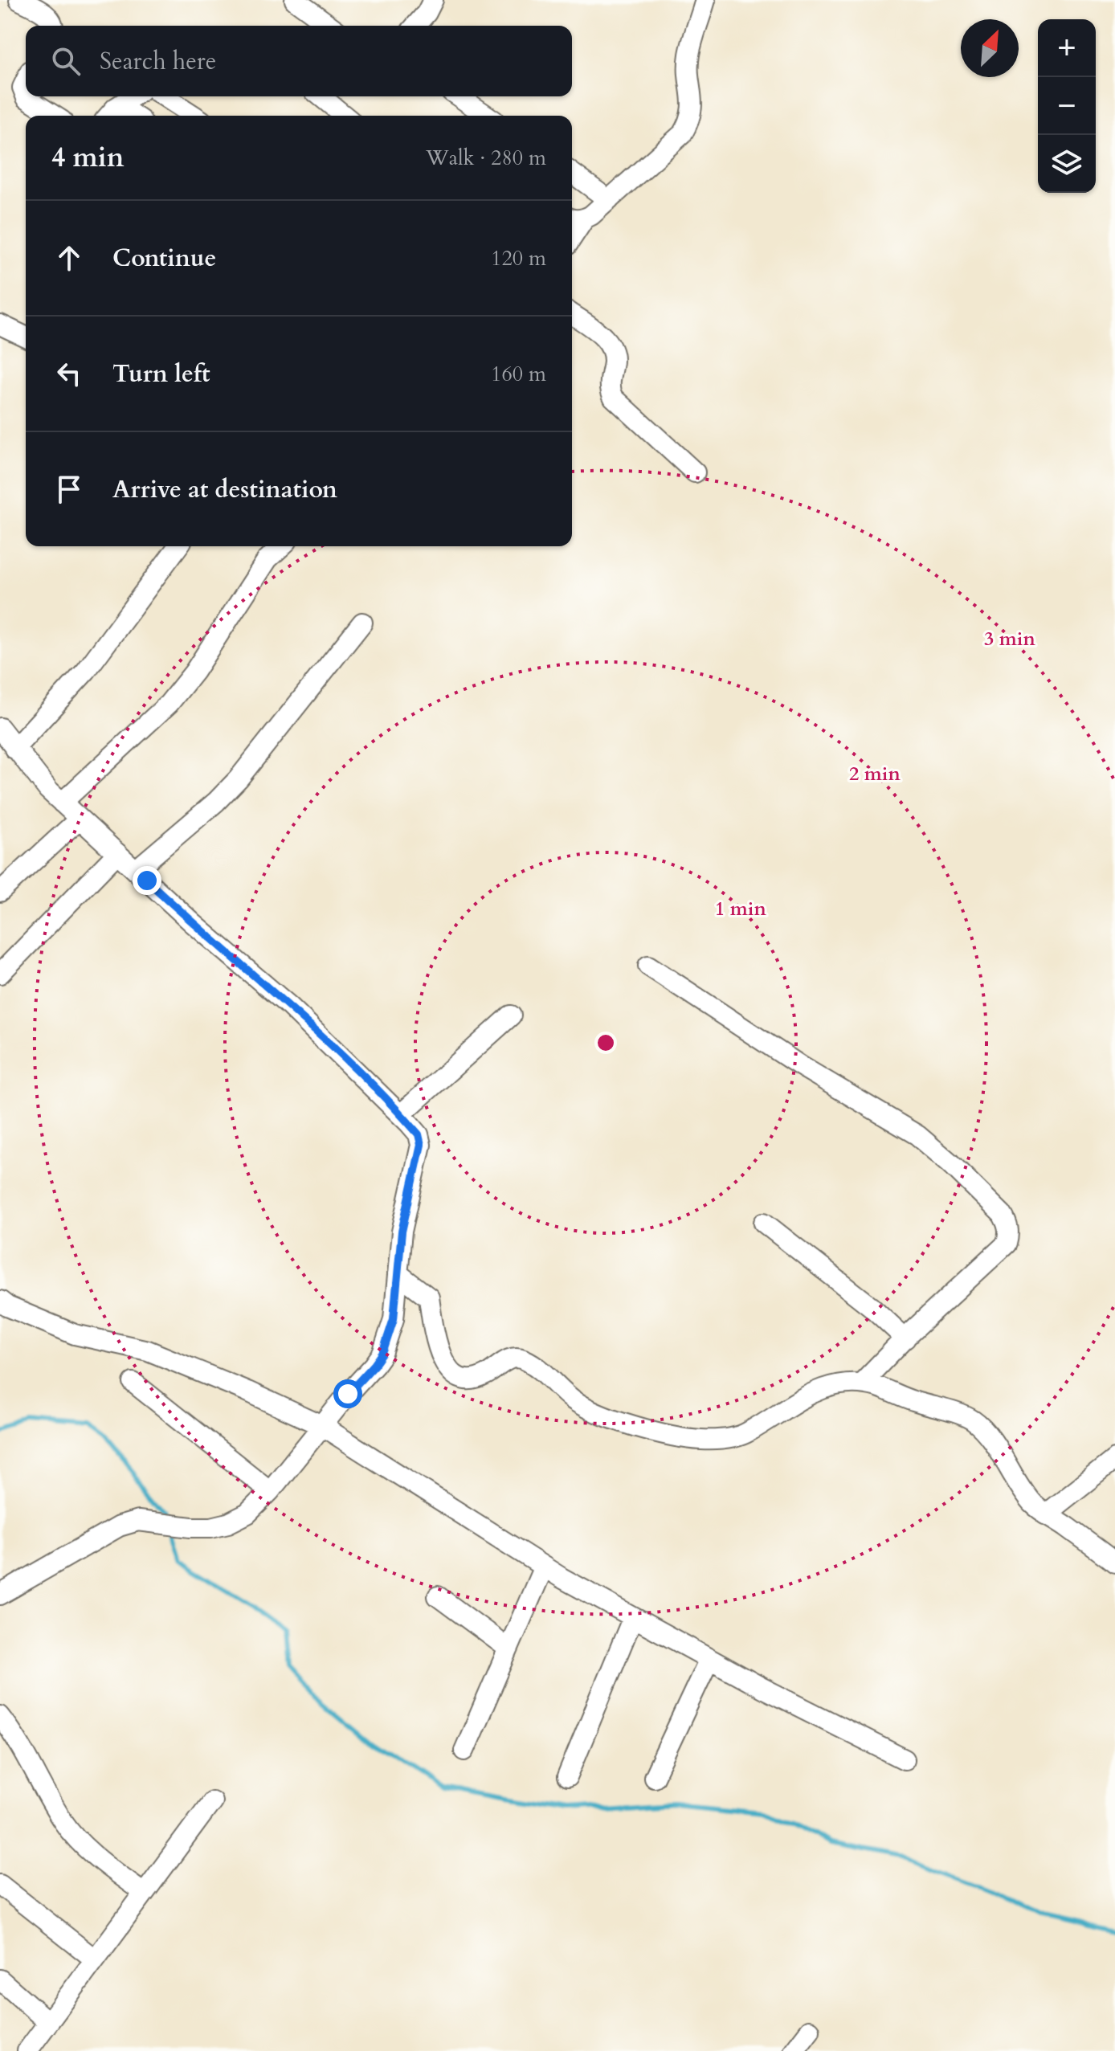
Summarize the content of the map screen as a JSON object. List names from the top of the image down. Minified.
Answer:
{"north":"top right","page":{"map_buttons":["+","−"],"search":"Search here","heading":["4 min","Walk · 280 m"],"list":[["Continue","120 m"],["Turn left","160 m"],"Arrive at destination"]},"rings":["3 min","2 min","1 min"]}
